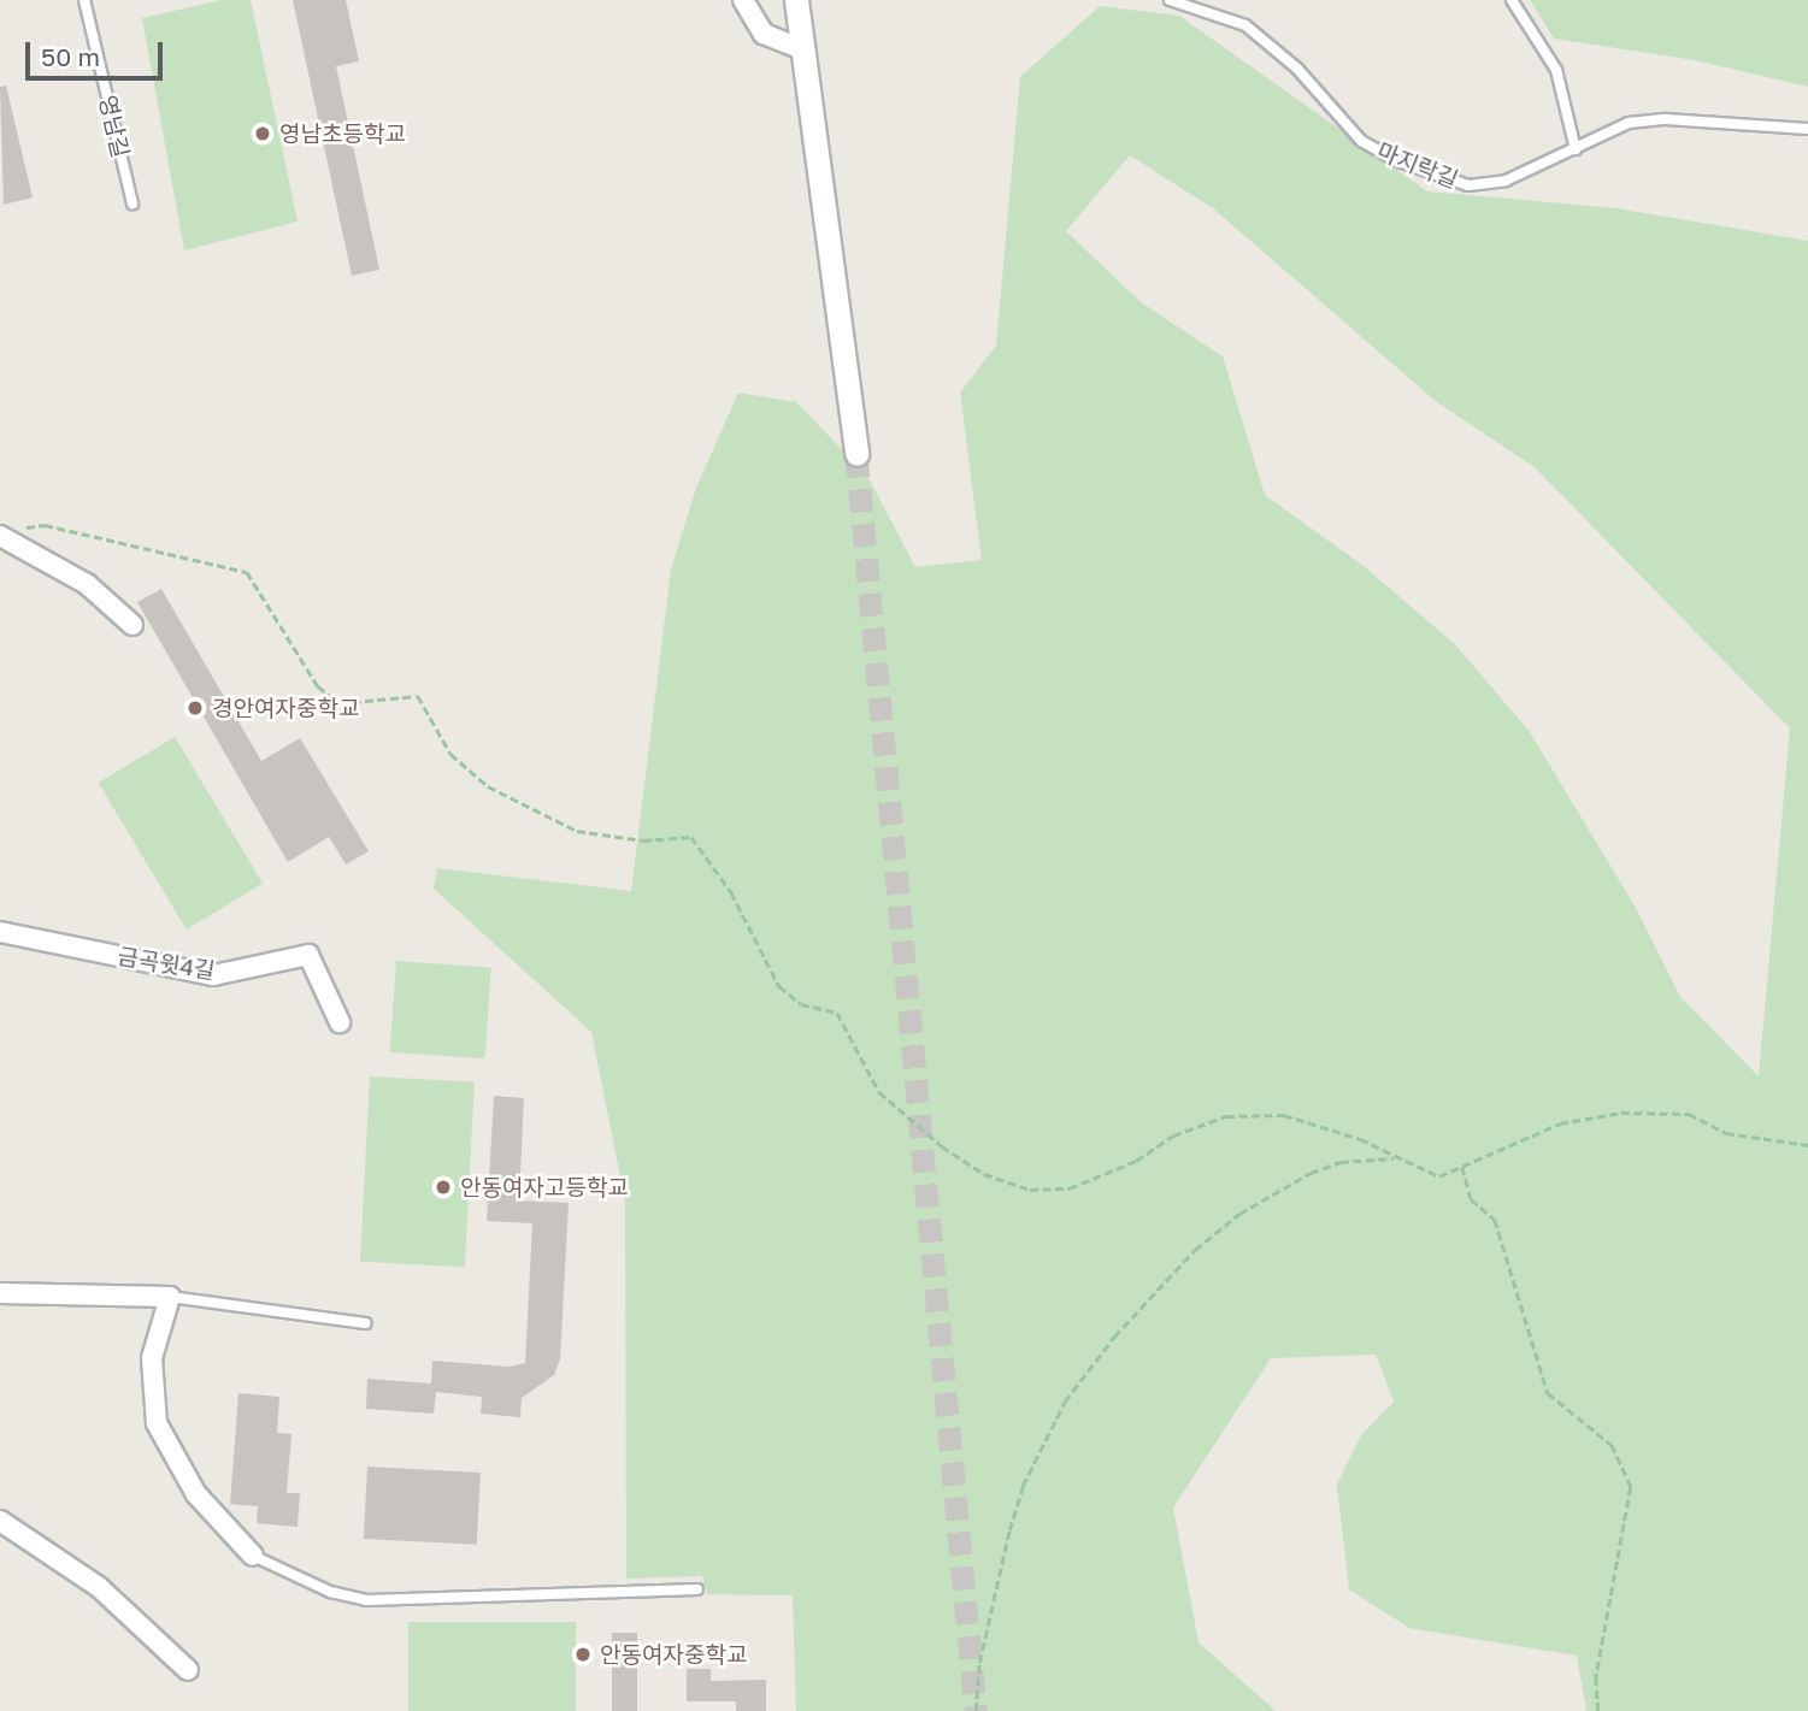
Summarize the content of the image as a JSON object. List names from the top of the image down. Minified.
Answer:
{"streets":{"street":["금곡윗4길"],"lane":["영남길","마지락길"]},"places":["영남초등학교","경안여자중학교","안동여자고등학교","안동여자중학교"],"scale_bar":"50 m"}
